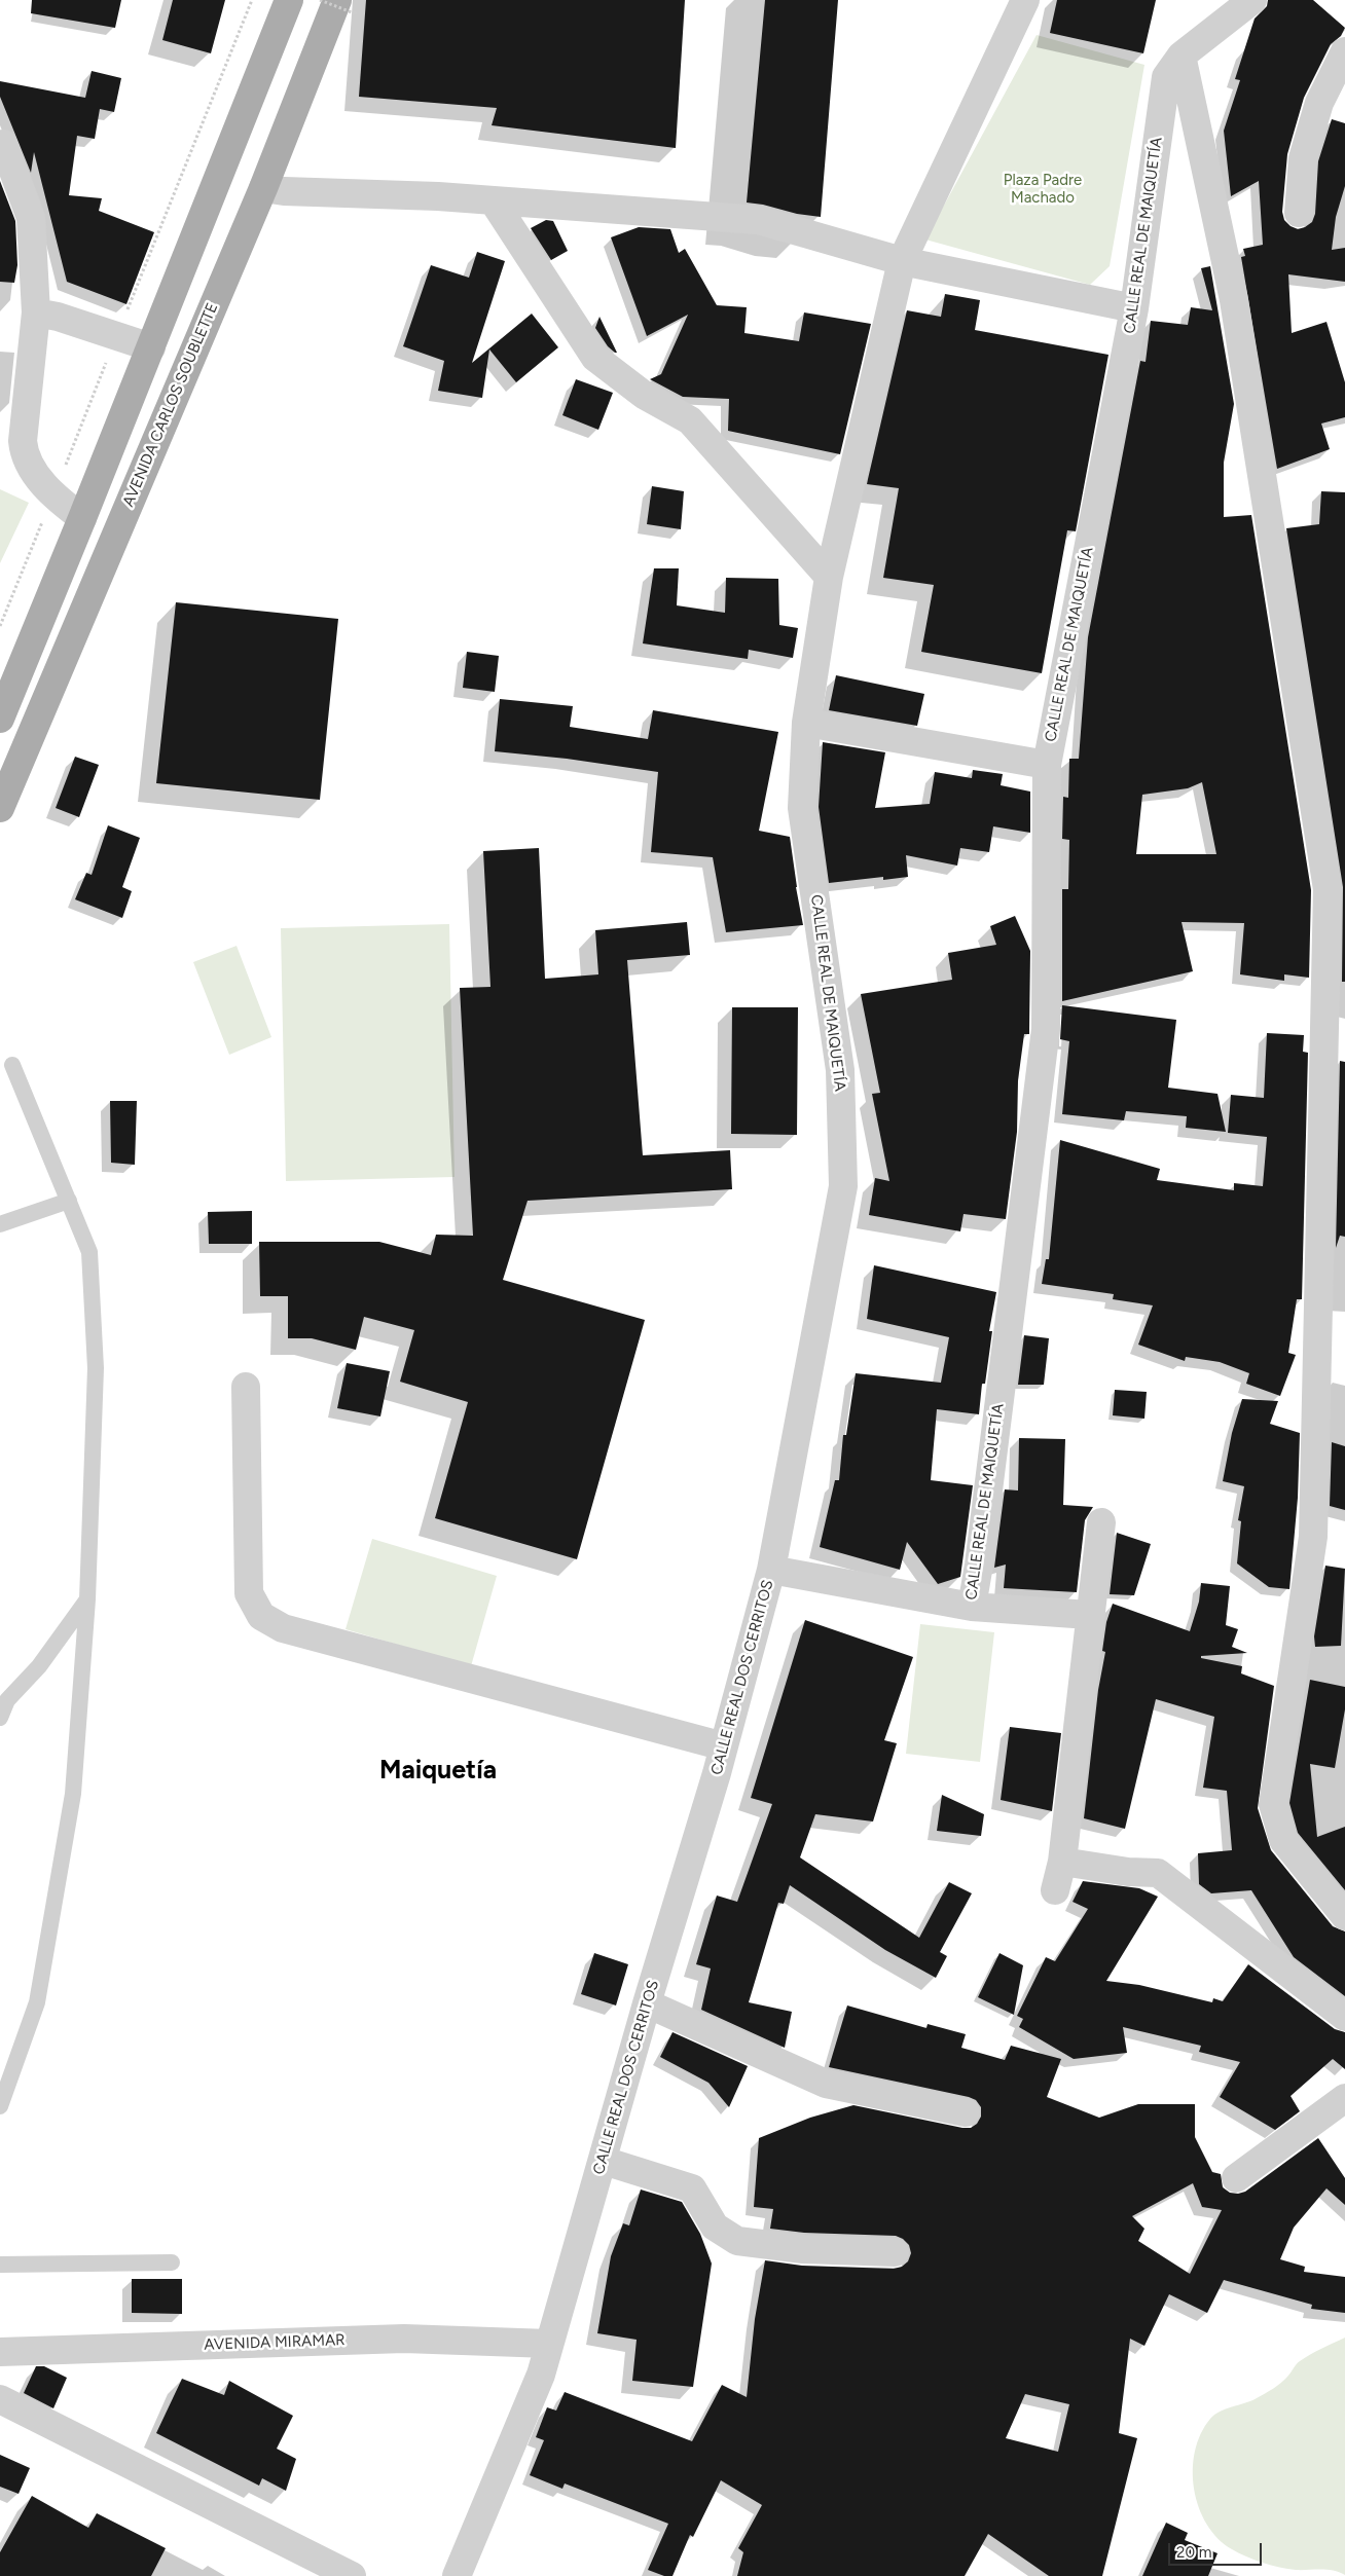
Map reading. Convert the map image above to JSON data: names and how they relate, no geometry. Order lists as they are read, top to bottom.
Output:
{
  "streets": {
    "main road": ["AVENIDA CARLOS SOUBLETTE"],
    "street": ["CALLE REAL DE MAIQUETÍA", "CALLE REAL DOS CERRITOS", "AVENIDA MIRAMAR"]
  },
  "crossings": [
    ["CALLE REAL DE MAIQUETÍA", "CALLE REAL DOS CERRITOS"],
    ["CALLE REAL DOS CERRITOS", "AVENIDA MIRAMAR"]
  ],
  "districts": ["Maiquetía"],
  "parks": ["Plaza Padre Machado"],
  "scale_bar": "20 m"
}
